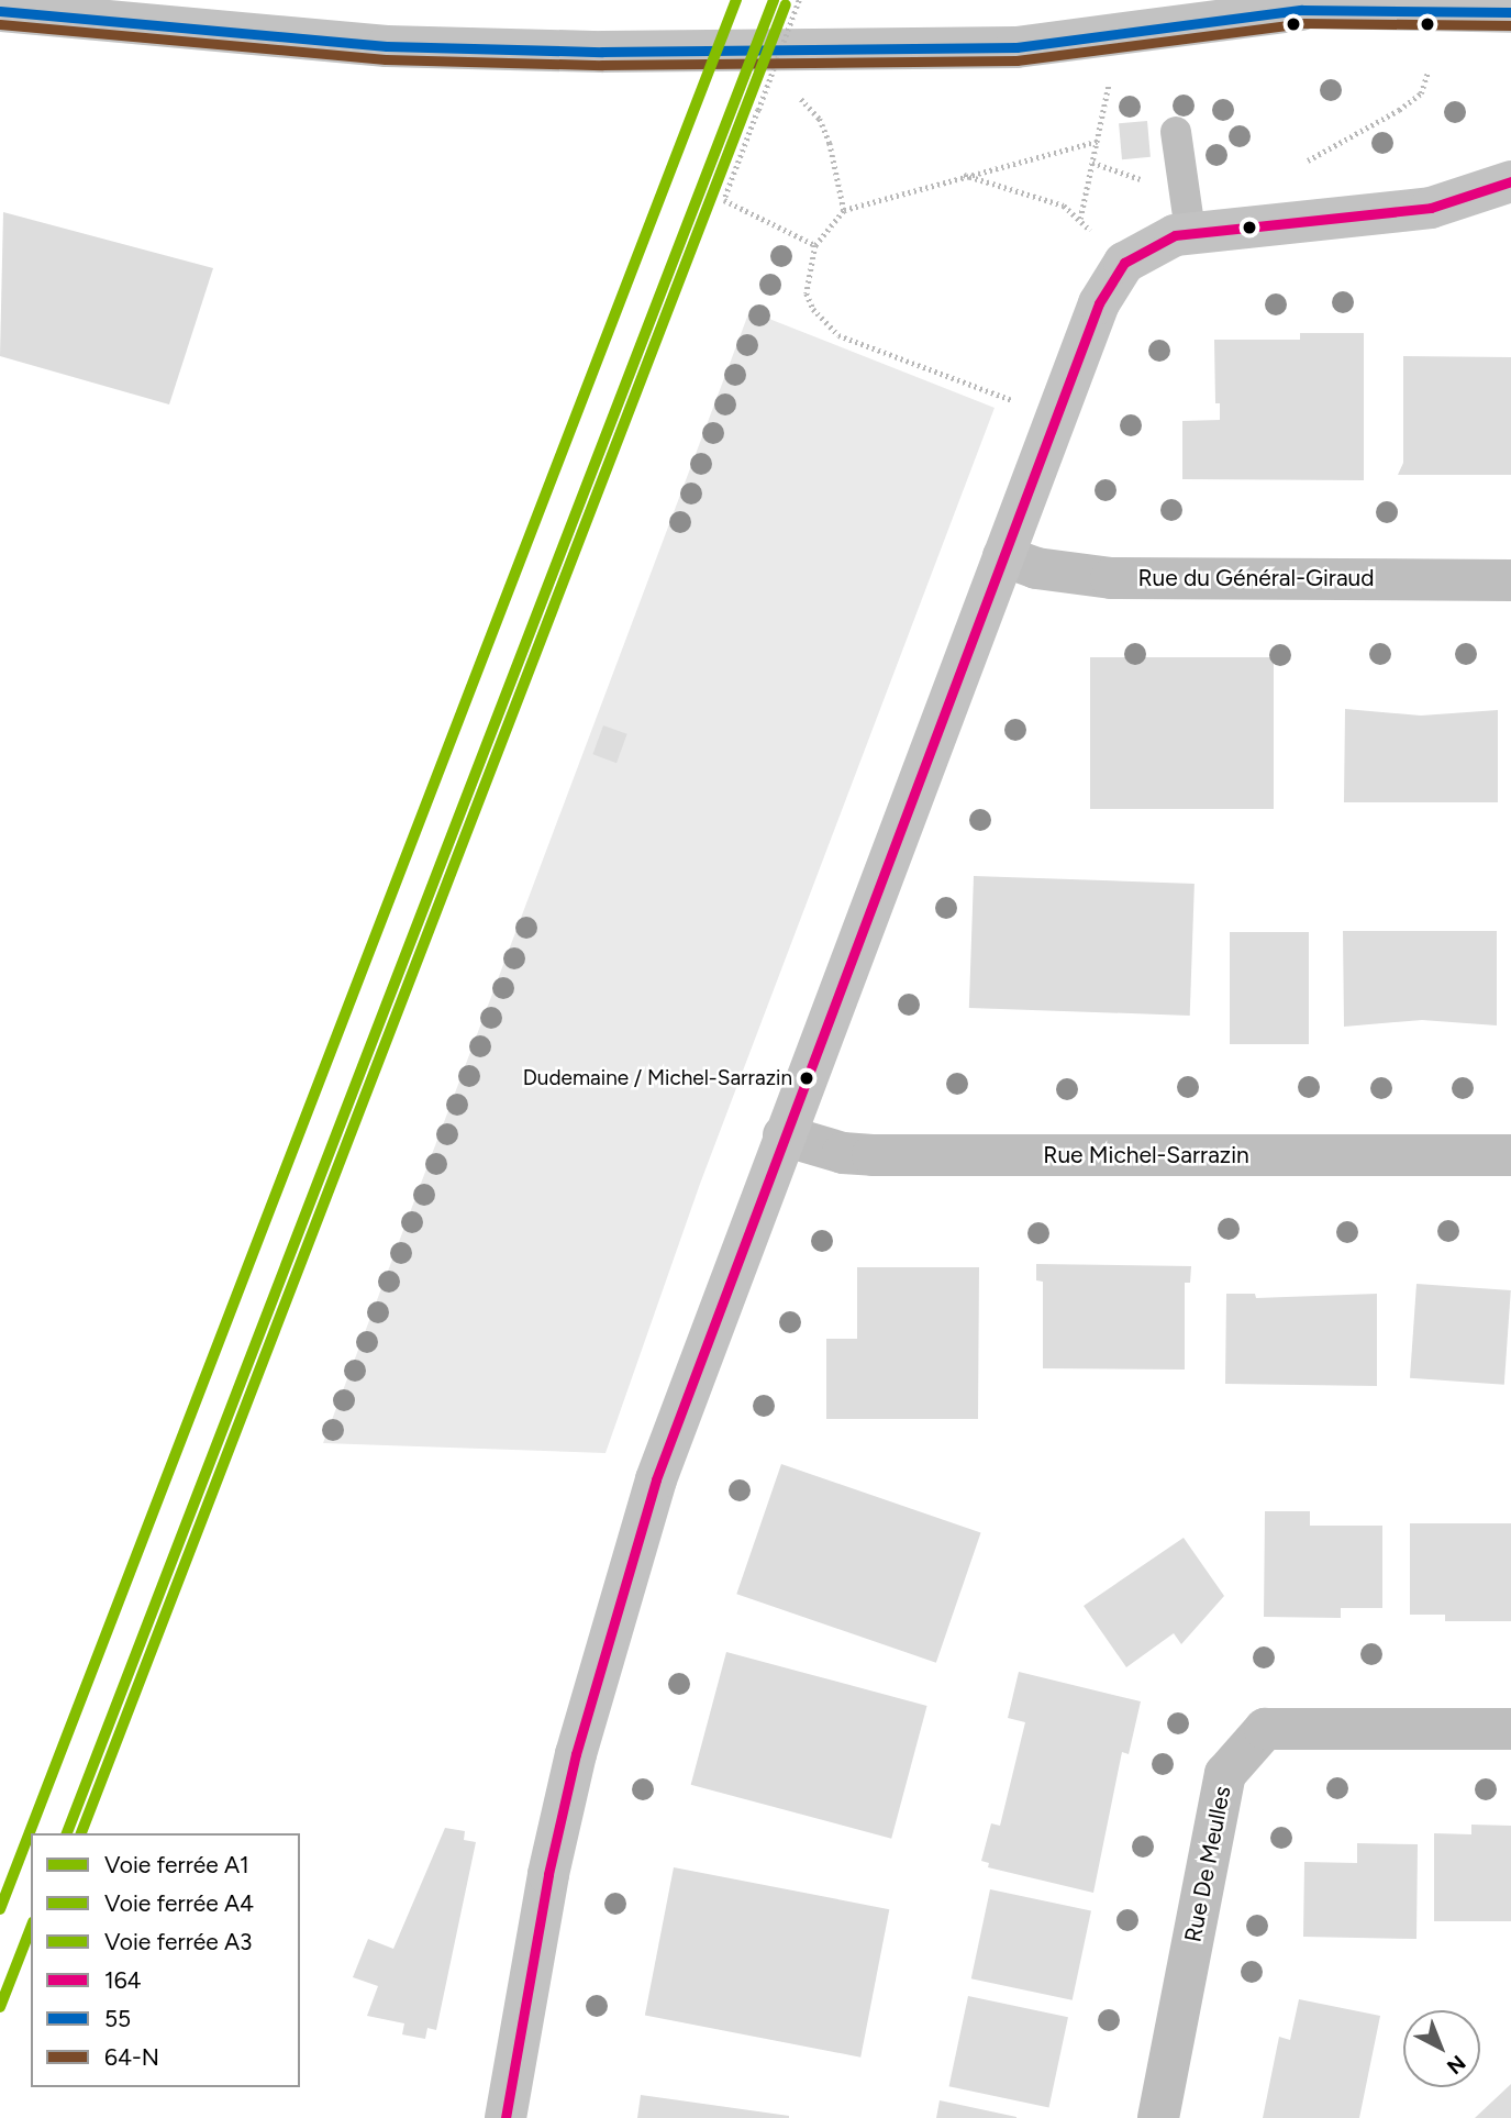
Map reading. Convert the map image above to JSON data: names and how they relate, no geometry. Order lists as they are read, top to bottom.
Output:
{
  "streets": {
    "street": ["Rue du Général-Giraud", "Rue Michel-Sarrazin", "Rue De Meulles"]
  },
  "places": ["Dudemaine / Michel-Sarrazin"],
  "lines": [
    "rail line A1",
    "rail line A4",
    "rail line A3",
    "transit line 55",
    "transit line 64-N",
    "transit line 164"
  ],
  "legend": [
    "Voie ferrée A1",
    "Voie ferrée A4",
    "Voie ferrée A3",
    "164",
    "55",
    "64-N"
  ],
  "north": "bottom right"
}
